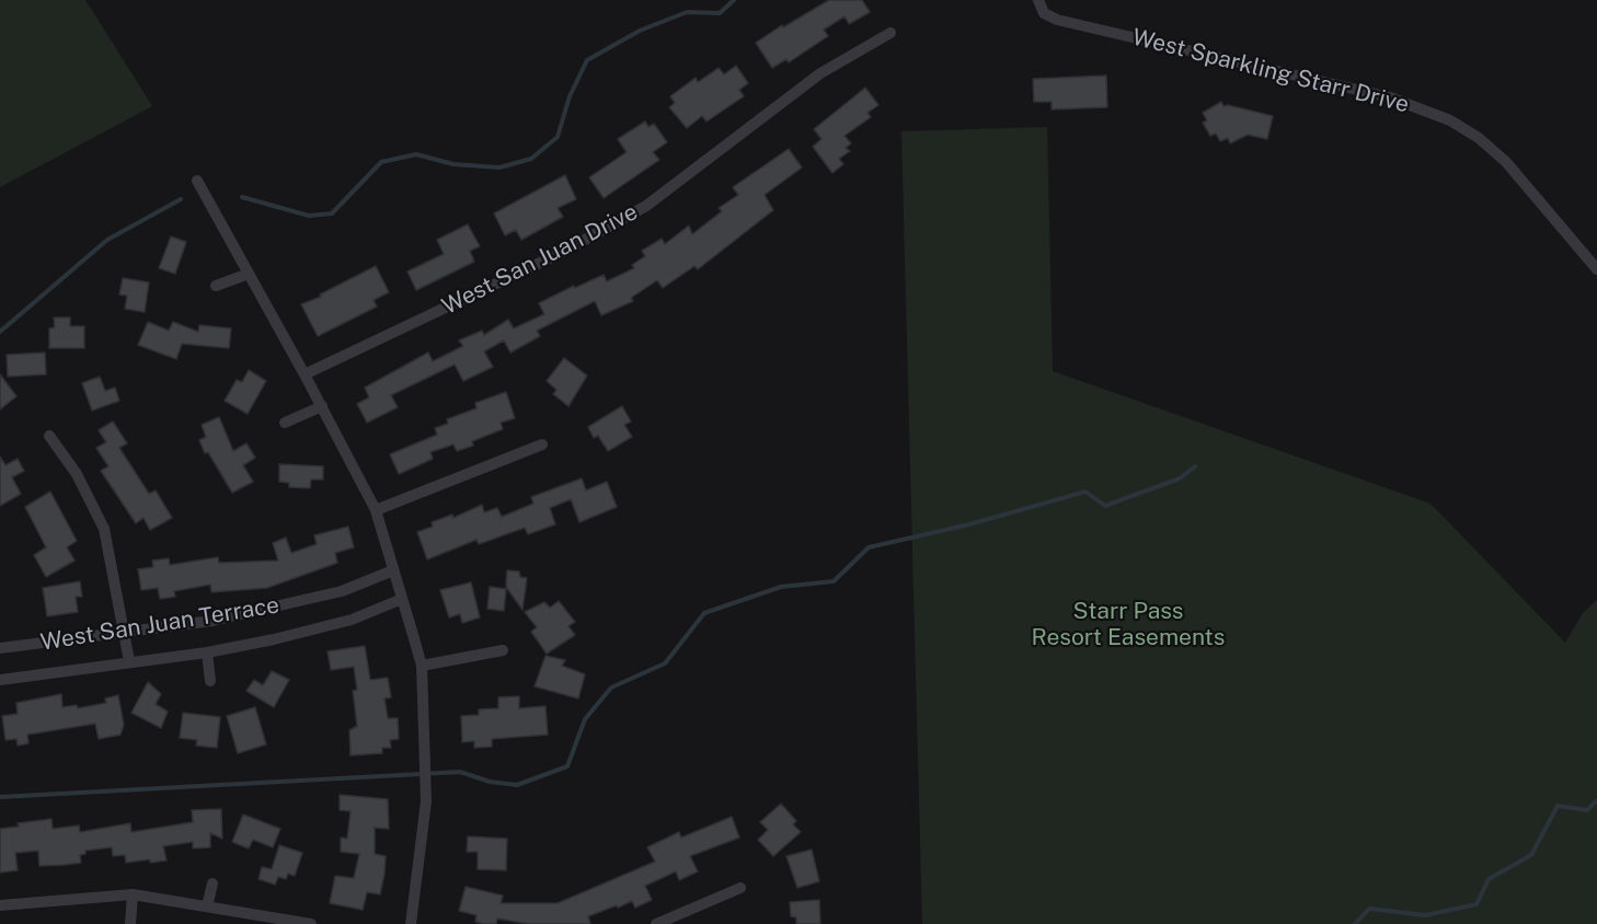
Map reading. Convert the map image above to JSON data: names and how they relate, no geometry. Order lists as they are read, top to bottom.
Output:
{
  "streets": {
    "street": ["West Sparkling Starr Drive", "West San Juan Drive", "West San Juan Terrace"]
  },
  "parks": ["Starr Pass Resort Easements"]
}
